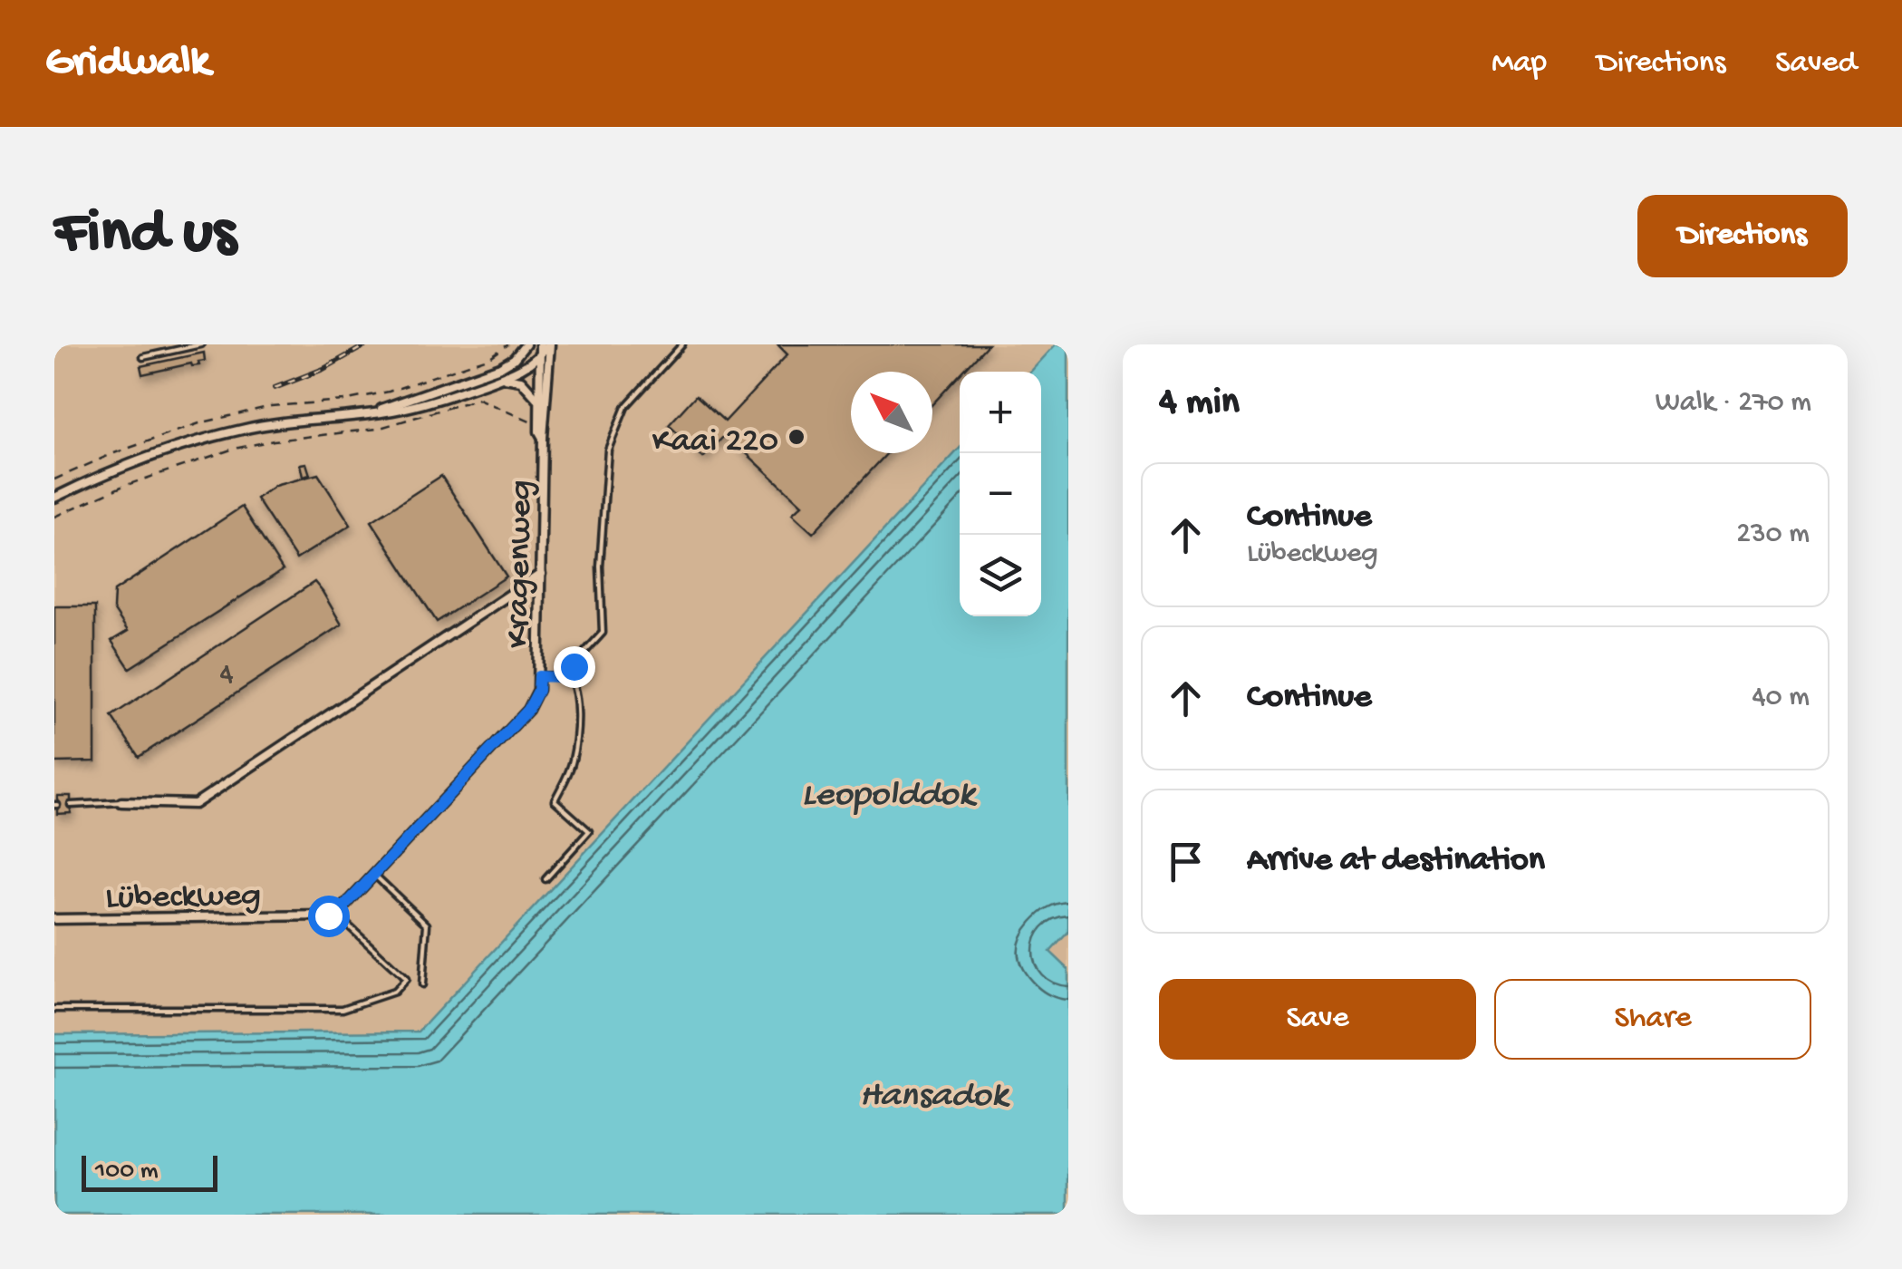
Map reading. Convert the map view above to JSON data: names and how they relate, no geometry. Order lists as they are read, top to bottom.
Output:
{
  "streets": {
    "street": ["Kragenweg", "Lübeckweg"]
  },
  "water": ["Leopolddok", "Hansadok"],
  "places": ["Kaai 220"],
  "house_numbers": ["4"],
  "scale_bar": "100 m",
  "north": "top left",
  "page": {
    "header": "Gridwalk",
    "nav": ["Map", "Directions", "Saved"],
    "buttons": [
      "Directions",
      ["Save", "Share"]
    ],
    "title": "Find us",
    "heading": ["4 min", "Walk · 270 m"],
    "map_buttons": ["+", "−"],
    "list": [
      ["Continue", "Lübeckweg", "230 m"],
      ["Continue", "40 m"],
      "Arrive at destination"
    ],
    "scale": "100 m"
  }
}
